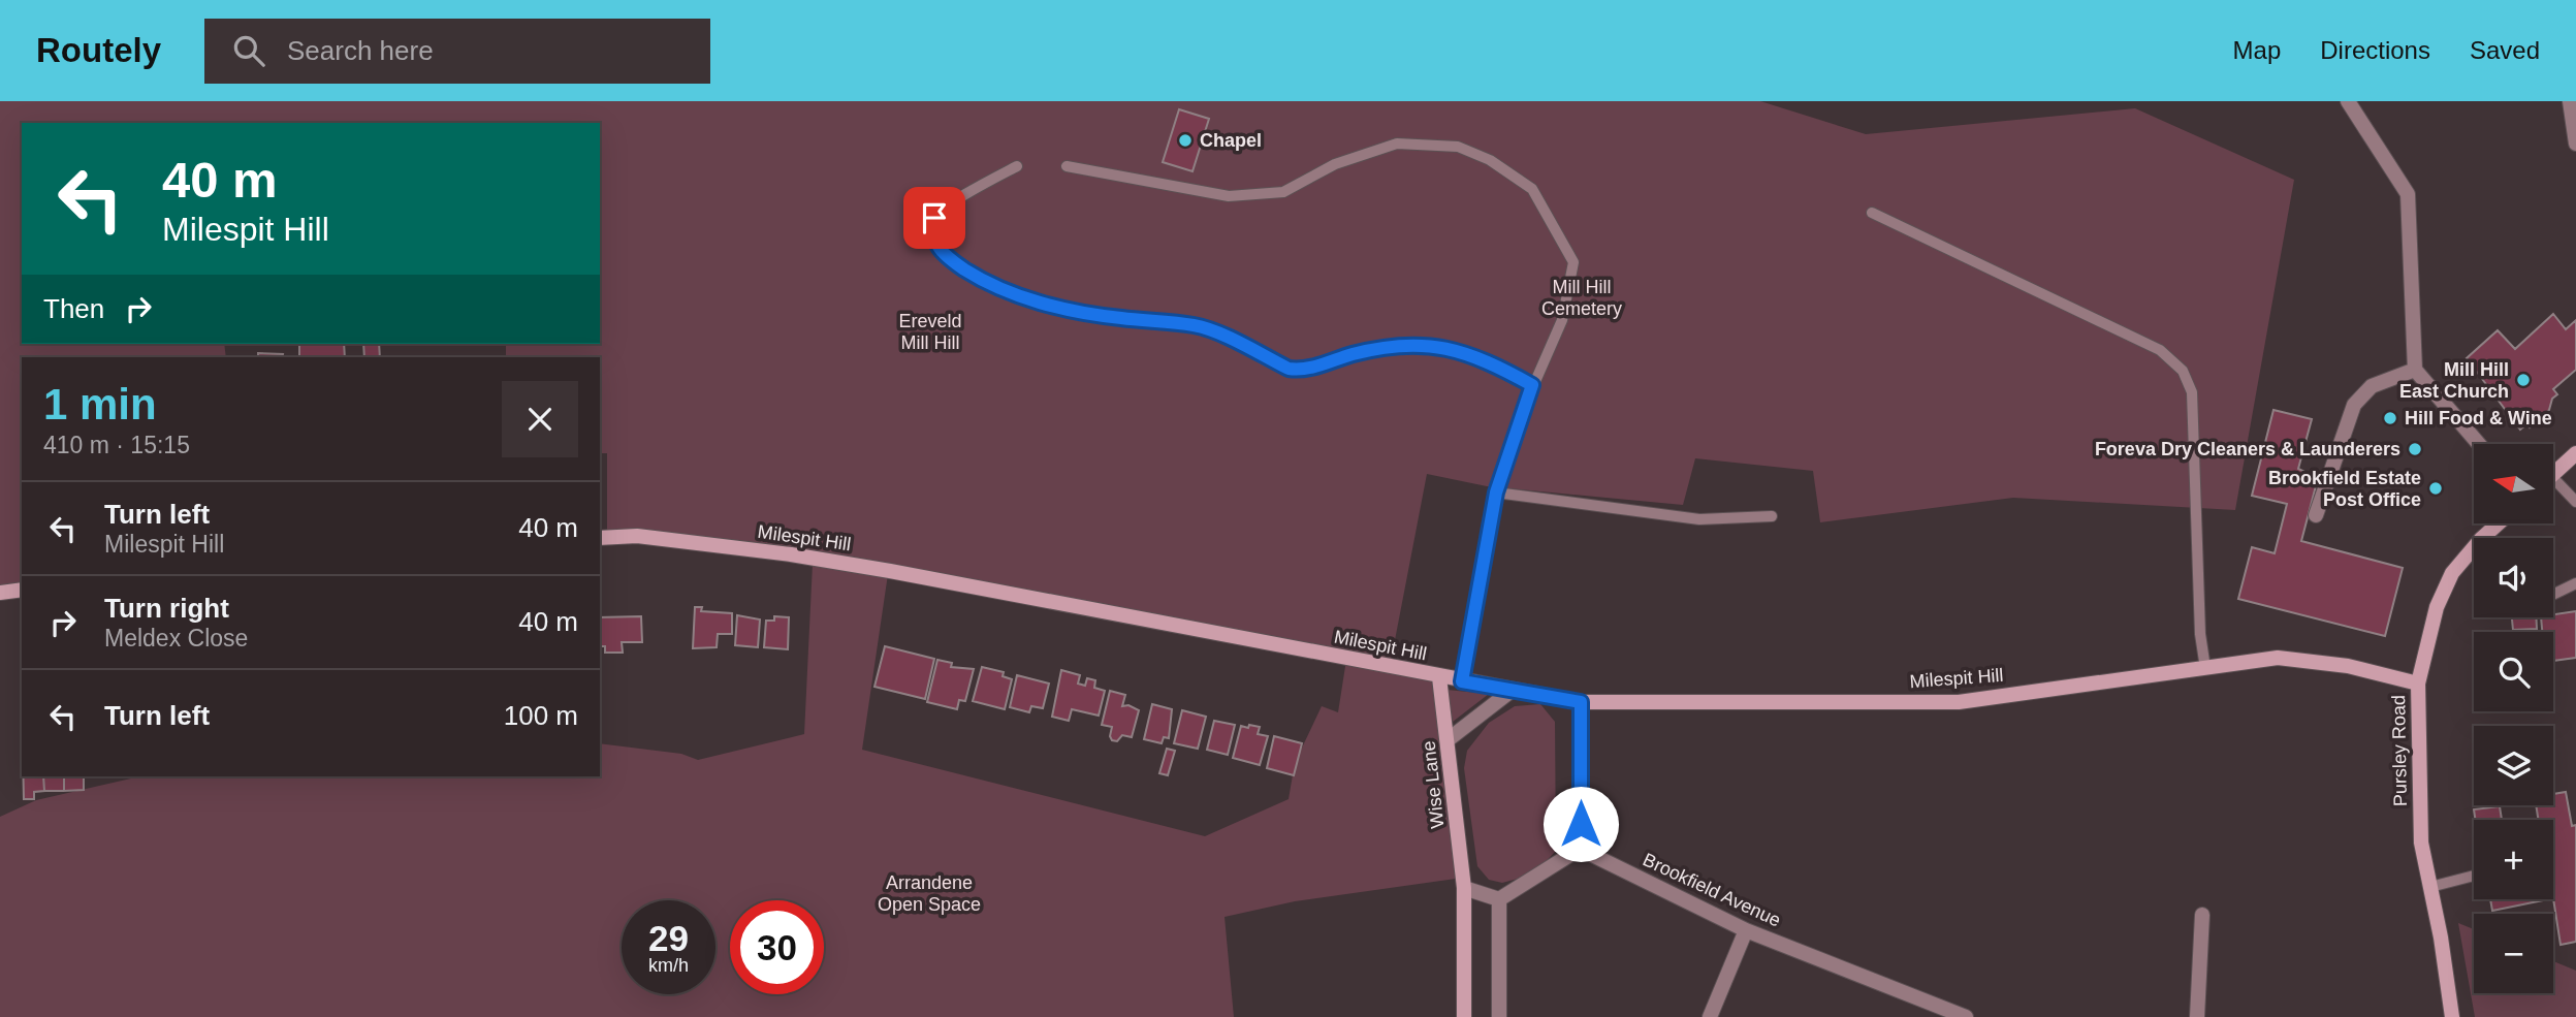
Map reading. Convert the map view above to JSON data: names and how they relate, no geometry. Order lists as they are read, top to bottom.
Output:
{
  "streets": {
    "street": [
      "Milespit Hill",
      "Pursley Road",
      "Wise Lane",
      "Brookfield Avenue"
    ]
  },
  "crossings": [
    ["Milespit Hill", "Pursley Road"],
    ["Milespit Hill", "Wise Lane"]
  ],
  "parks": ["Mill Hill Cemetery", "Ereveld Mill Hill", "Arrandene Open Space"],
  "places": [
    "Chapel",
    "Mill Hill East Church",
    "Hill Food & Wine",
    "Foreva Dry Cleaners & Launderers",
    "Brookfield Estate Post Office"
  ],
  "north": "left",
  "page": {
    "header": "Routely",
    "search": "Search here",
    "nav": ["Map", "Directions", "Saved"],
    "turn": ["40 m", "Milespit Hill"],
    "then": "Then",
    "heading": ["1 min", "410 m · 15:15"],
    "map_buttons": ["+", "−"],
    "list": [
      {
        "name": "Turn left",
        "note": "Milespit Hill",
        "value": "40 m"
      },
      {
        "name": "Turn right",
        "note": "Meldex Close",
        "value": "40 m"
      },
      {
        "name": "Turn left",
        "value": "100 m"
      }
    ],
    "speed": "29 km/h",
    "limit": "30"
  }
}
